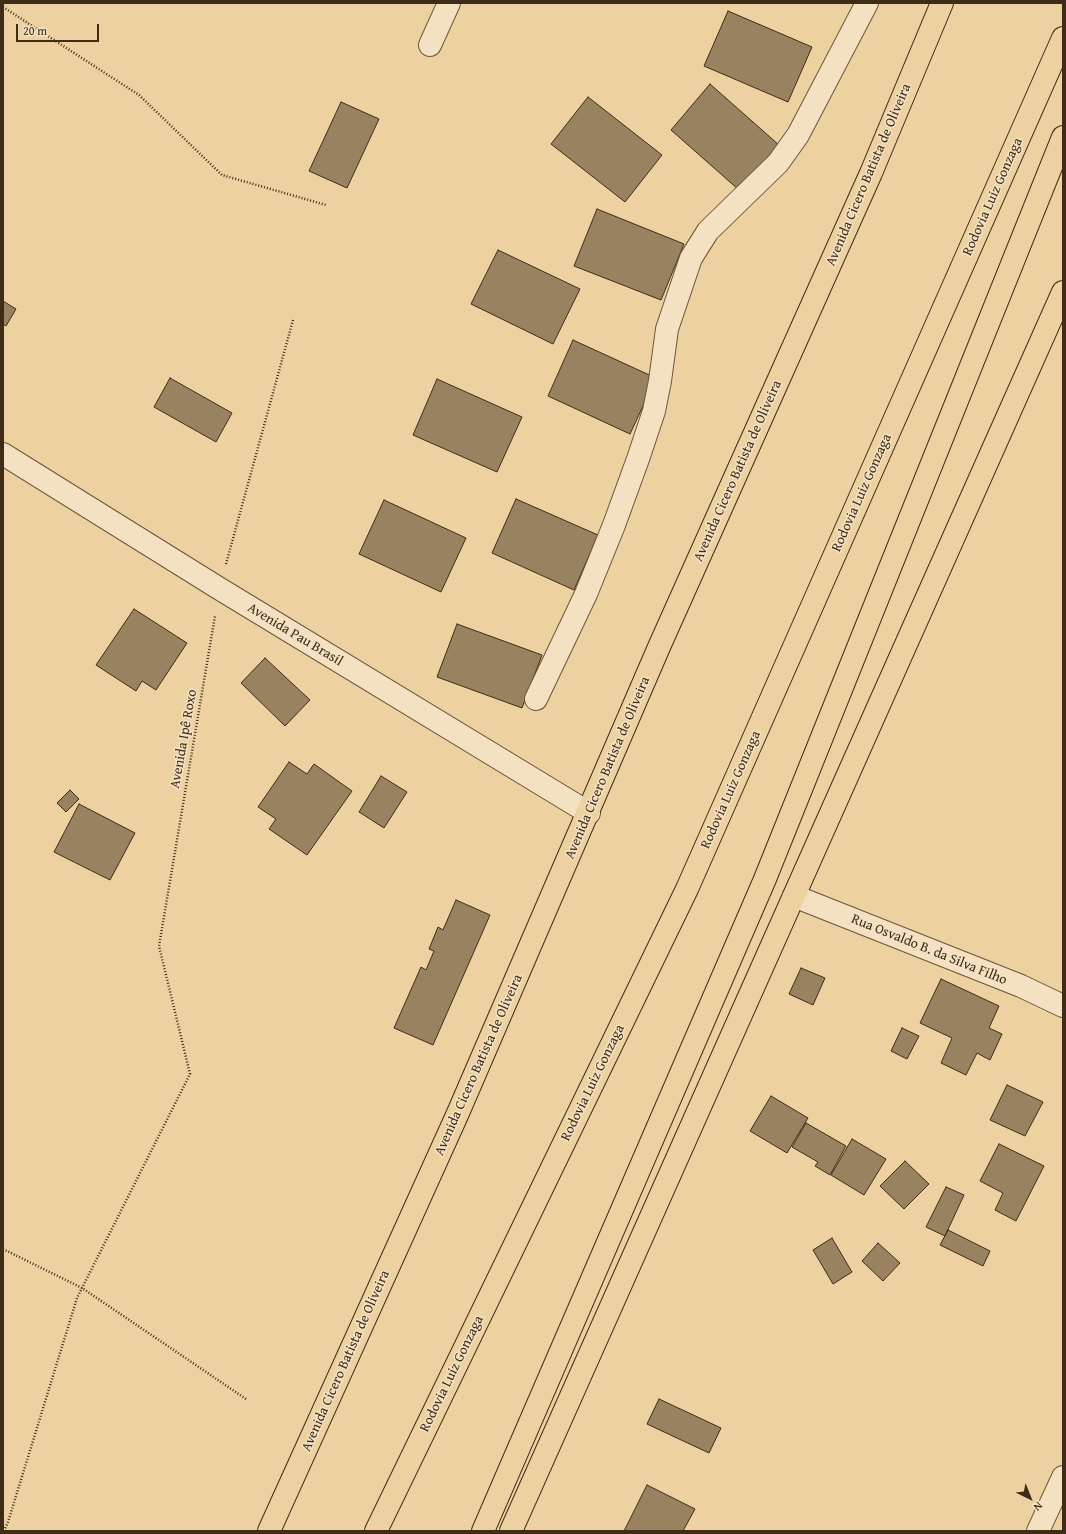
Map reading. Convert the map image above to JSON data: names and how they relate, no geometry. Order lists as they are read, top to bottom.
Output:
{
  "streets": {
    "main road": ["Avenida Cicero Batista de Oliveira", "Rodovia Luiz Gonzaga"],
    "street": ["Avenida Pau Brasil", "Rua Osvaldo B. da Silva Filho"],
    "path": ["Avenida Ipê Roxo"]
  },
  "crossings": [
    ["Avenida Cicero Batista de Oliveira", "Avenida Pau Brasil"],
    ["Avenida Pau Brasil", "Avenida Ipê Roxo"]
  ],
  "scale_bar": "20 m",
  "north": "bottom right"
}
